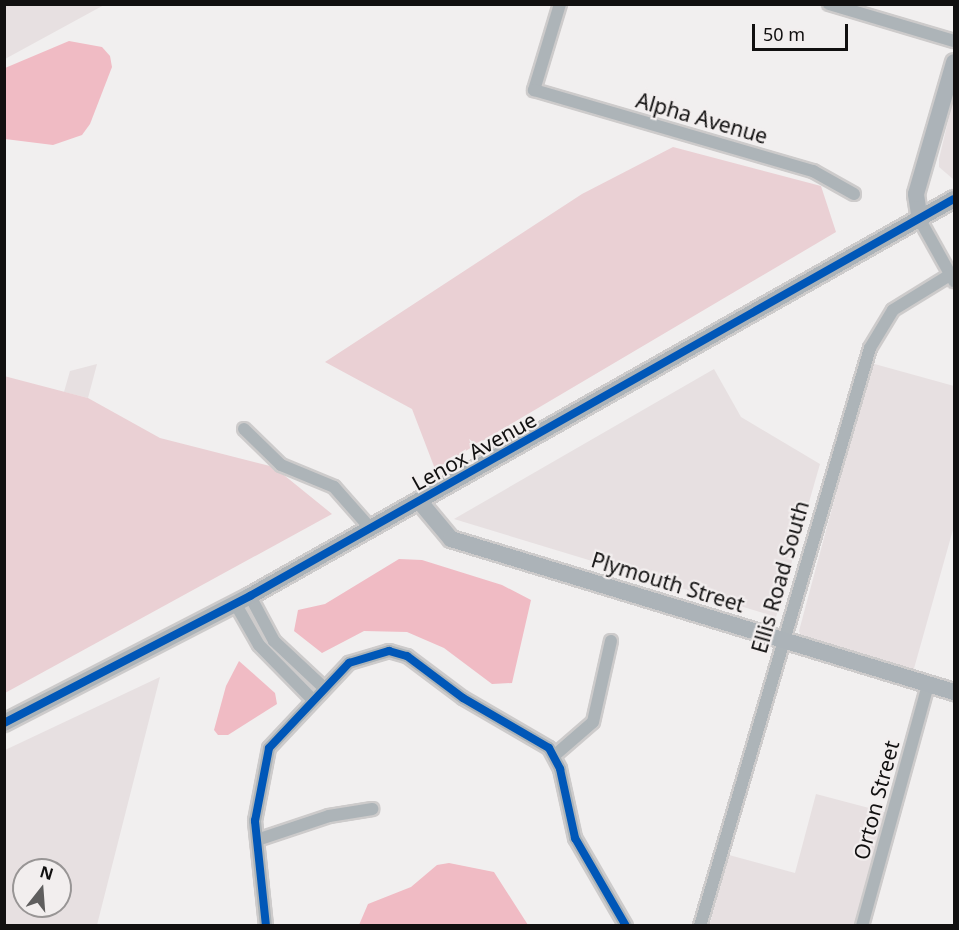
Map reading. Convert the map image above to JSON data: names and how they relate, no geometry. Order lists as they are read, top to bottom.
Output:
{
  "streets": {
    "main road": ["Lenox Avenue", "Plymouth Street"],
    "street": ["Alpha Avenue", "Ellis Road South", "Orton Street"]
  },
  "crossings": [
    ["Lenox Avenue", "Plymouth Street"],
    ["Ellis Road South", "Plymouth Street"],
    ["Plymouth Street", "Orton Street"]
  ],
  "scale_bar": "50 m",
  "north": "top"
}
